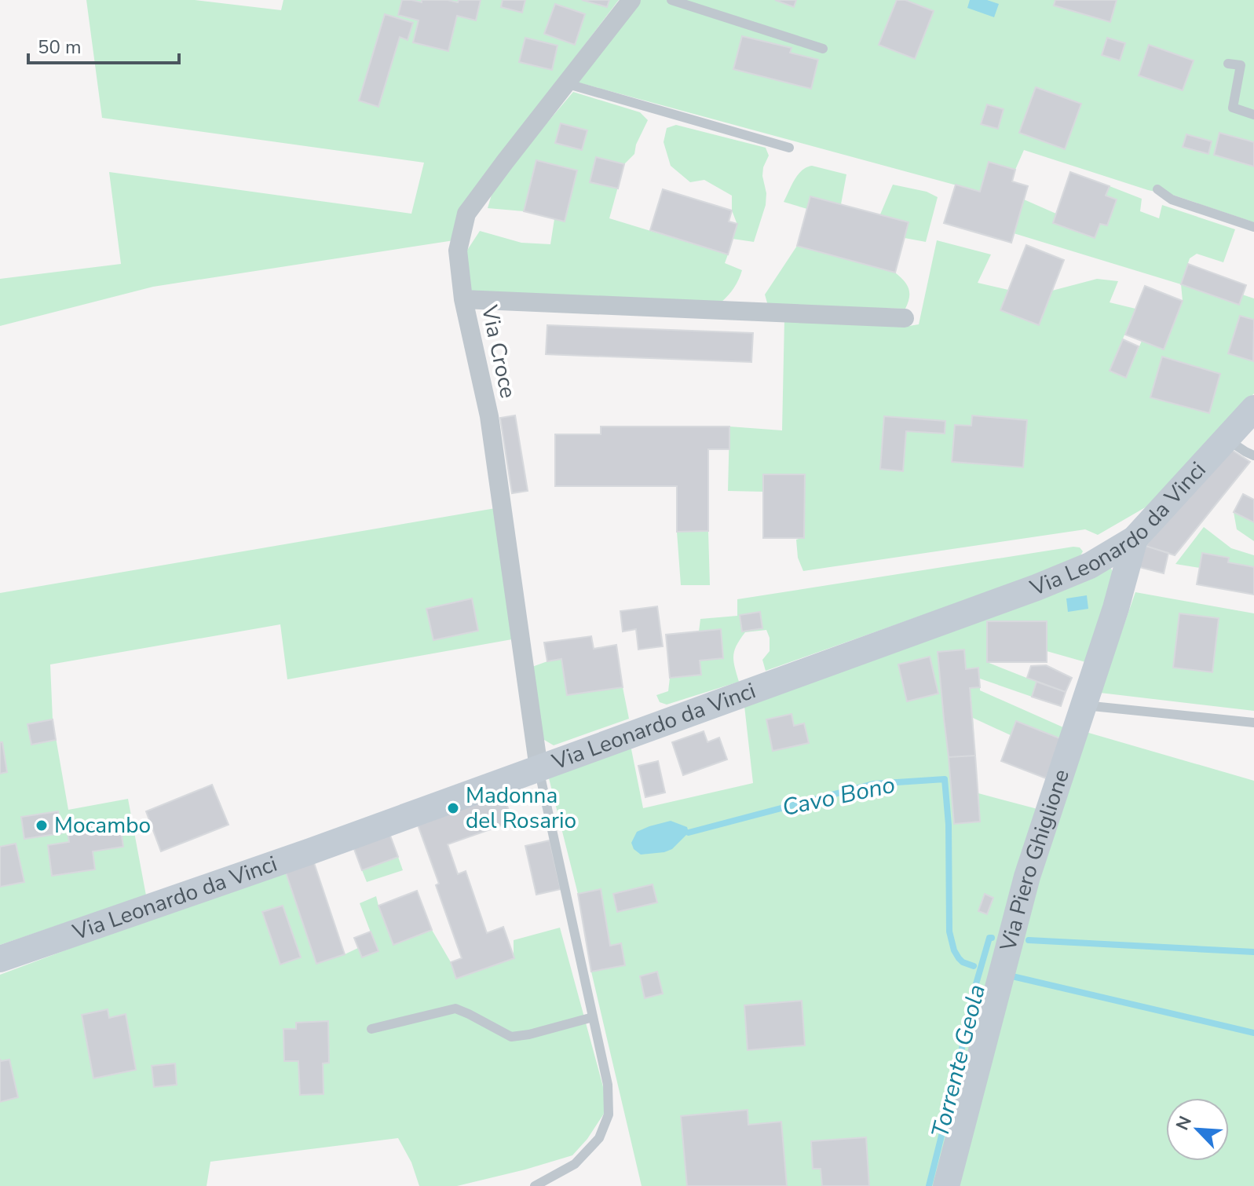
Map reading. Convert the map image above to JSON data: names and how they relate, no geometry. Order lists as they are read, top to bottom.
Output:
{
  "streets": {
    "street": ["Via Croce", "Via Leonardo da Vinci", "Via Piero Ghiglione"]
  },
  "crossings": [
    ["Via Croce", "Via Leonardo da Vinci"],
    ["Via Leonardo da Vinci", "Via Piero Ghiglione"]
  ],
  "water": ["Cavo Bono", "Torrente Geola"],
  "places": ["Madonna del Rosario", "Mocambo"],
  "scale_bar": "50 m",
  "north": "top left"
}
